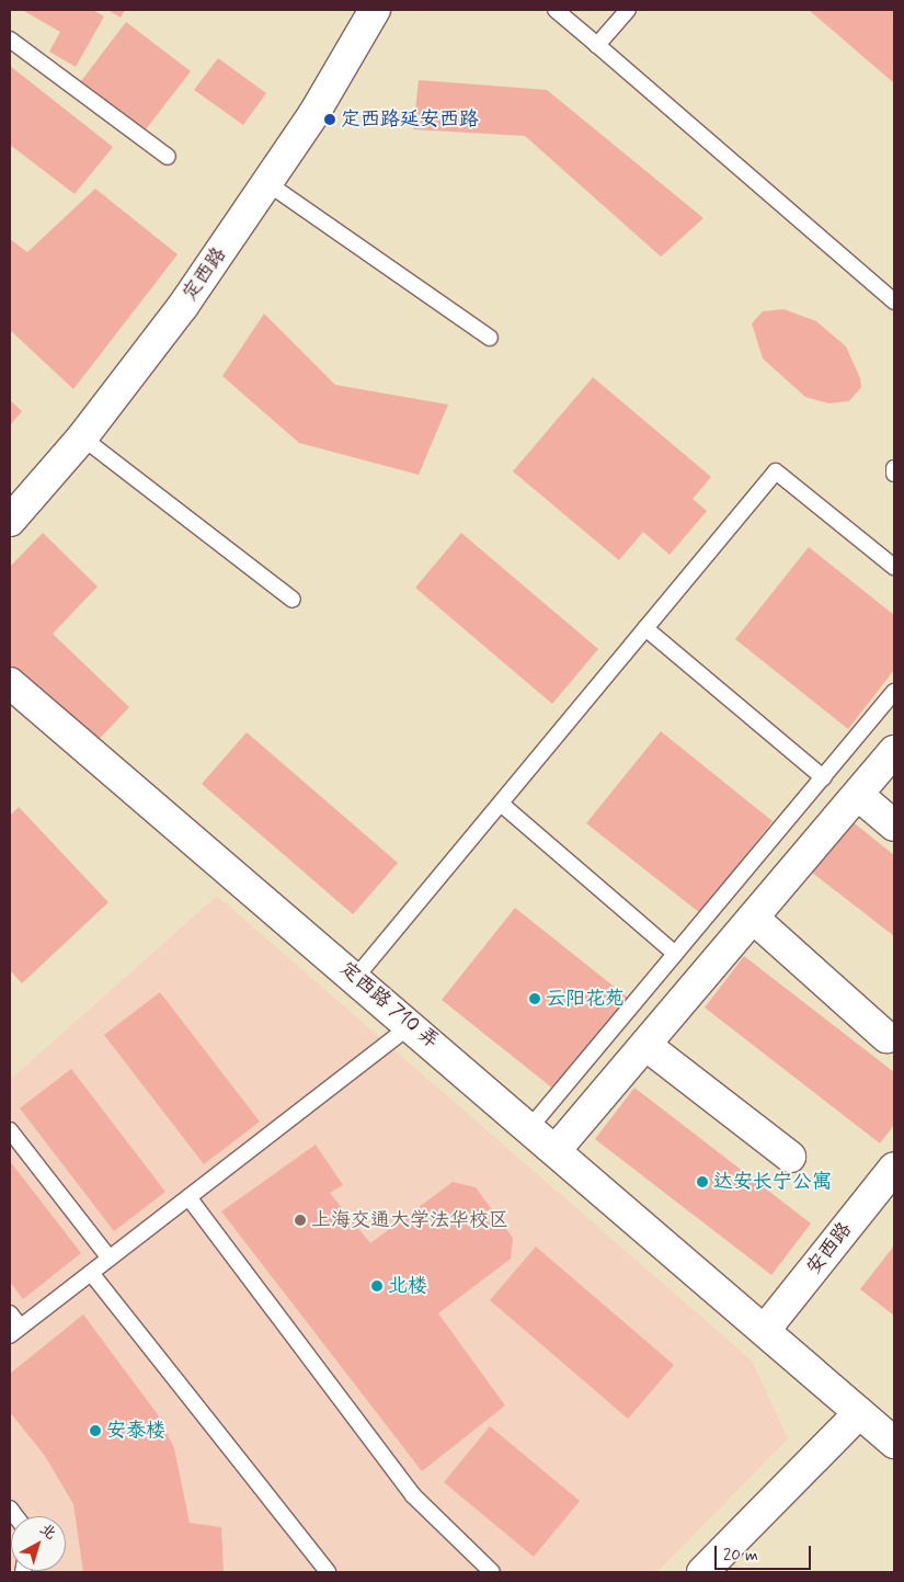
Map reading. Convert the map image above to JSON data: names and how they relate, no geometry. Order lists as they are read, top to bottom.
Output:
{
  "streets": {
    "street": ["定西路", "定西路 710 弄", "安西路"]
  },
  "crossings": [
    ["定西路 710 弄", "安西路"]
  ],
  "places": [
    "定西路延安西路",
    "云阳花苑",
    "达安长宁公寓",
    "上海交通大学法华校区",
    "北楼",
    "安泰楼"
  ],
  "scale_bar": "20 m",
  "north": "top right"
}
